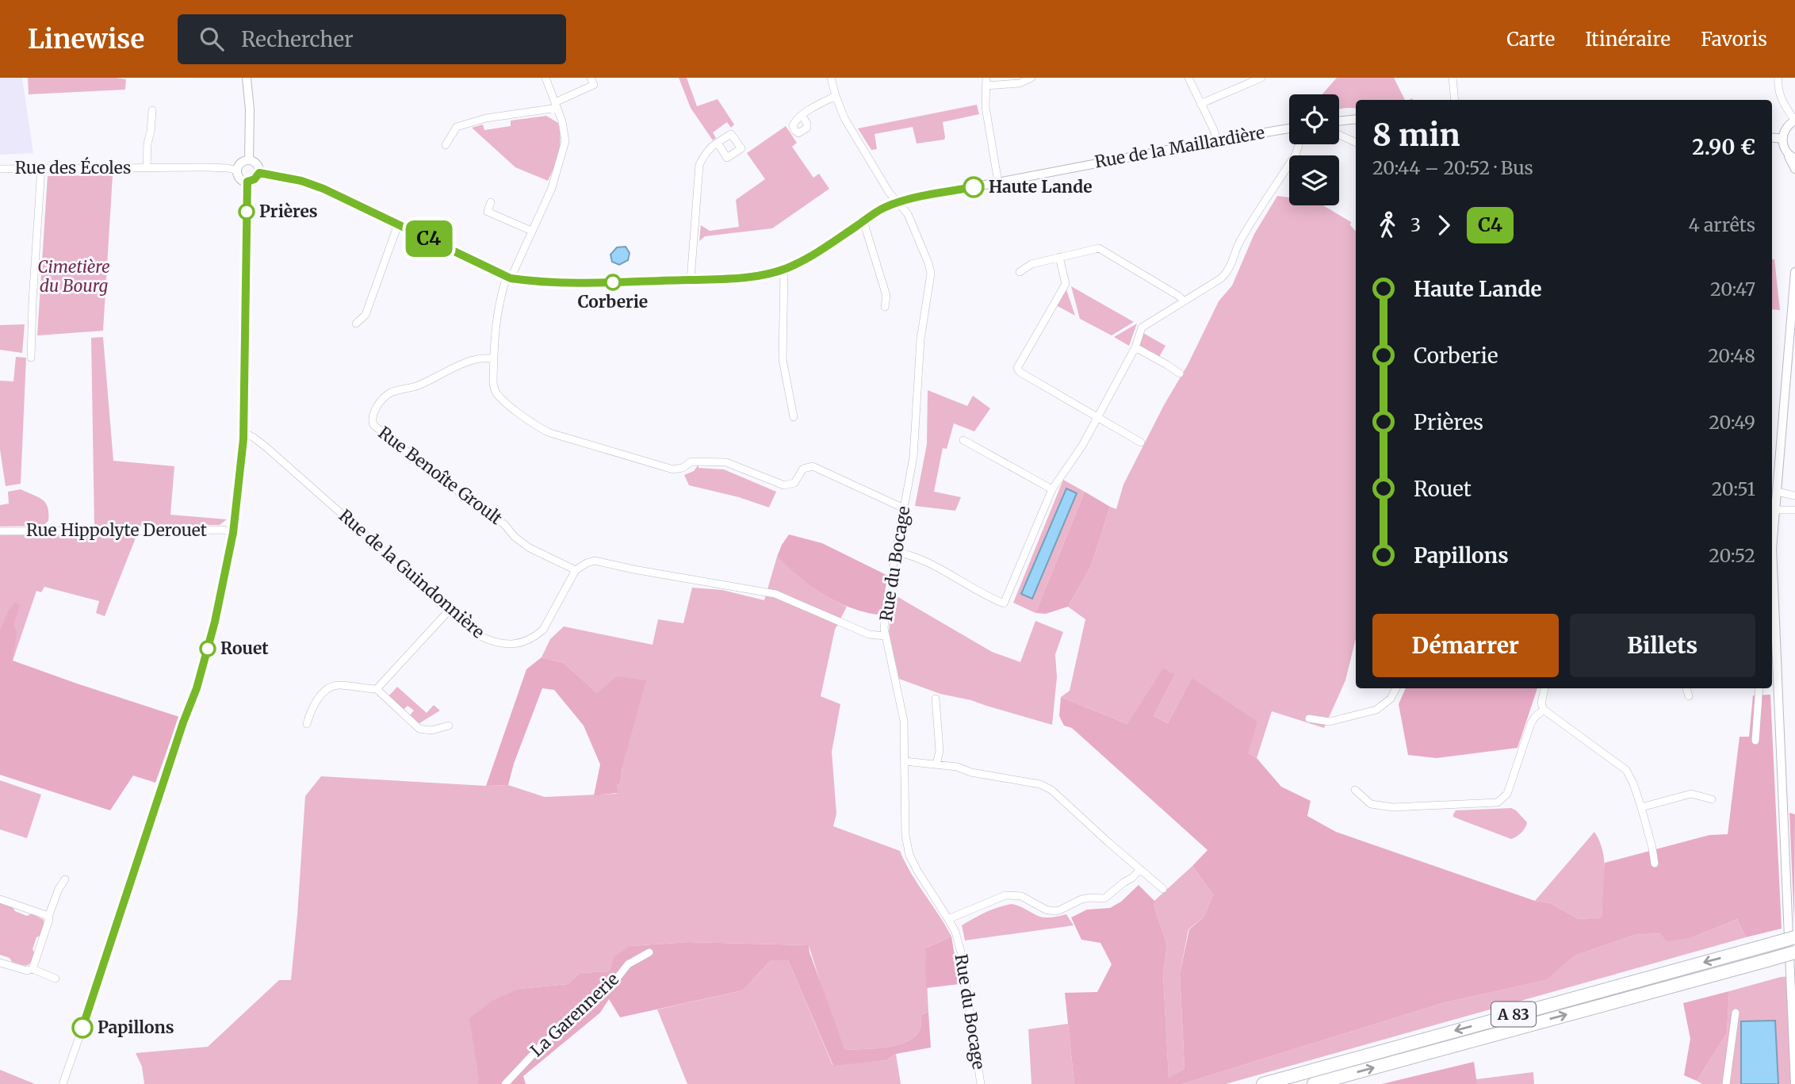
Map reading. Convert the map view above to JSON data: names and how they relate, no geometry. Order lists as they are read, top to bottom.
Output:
{
  "streets": {
    "highway": ["A 83"],
    "street": [
      "Rue de la Maillardière",
      "Rue des Écoles",
      "Rue Benoîte Groult",
      "Rue Hippolyte Derouet",
      "Rue du Bocage",
      "Rue de la Guindonnière",
      "La Garennerie"
    ]
  },
  "crossings": [
    ["Rue de la Maillardière", "Rue des Écoles"],
    ["Rue de la Maillardière", "Rue du Bocage"],
    ["Rue Benoîte Groult", "Rue de la Guindonnière"]
  ],
  "parks": ["Cimetière du Bourg"],
  "places": [
    "Haute Lande",
    "Prières",
    "Corberie",
    "Rouet",
    "Papillons"
  ],
  "lines": ["bus line C4"],
  "page": {
    "header": "Linewise",
    "search": "Rechercher",
    "nav": ["Carte", "Itinéraire", "Favoris"],
    "on_map": "C4",
    "heading": ["8 min", "20:44 – 20:52 · Bus", "2.90 €"],
    "legs": ["3", "C4", "4 arrêts"],
    "list": [
      {
        "name": "Haute Lande",
        "value": "20:47"
      },
      {
        "name": "Corberie",
        "value": "20:48"
      },
      {
        "name": "Prières",
        "value": "20:49"
      },
      {
        "name": "Rouet",
        "value": "20:51"
      },
      {
        "name": "Papillons",
        "value": "20:52"
      }
    ],
    "buttons": ["Démarrer", "Billets"]
  }
}
